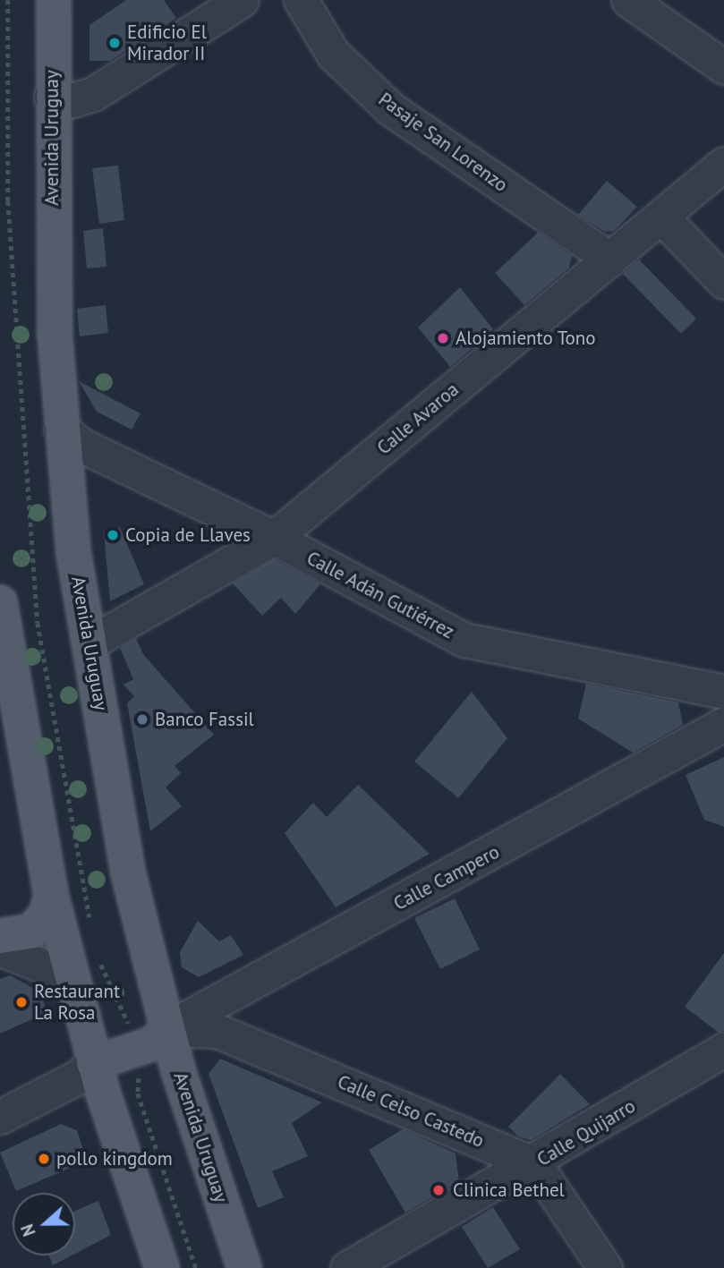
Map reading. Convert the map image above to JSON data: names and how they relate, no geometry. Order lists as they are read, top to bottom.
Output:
{
  "streets": {
    "main road": ["Avenida Uruguay"],
    "street": [
      "Pasaje San Lorenzo",
      "Calle Avaroa",
      "Calle Adán Gutiérrez",
      "Calle Campero",
      "Calle Celso Castedo",
      "Calle Quijarro"
    ]
  },
  "crossings": [
    ["Avenida Uruguay", "Calle Avaroa"],
    ["Avenida Uruguay", "Calle Adán Gutiérrez"],
    ["Avenida Uruguay", "Calle Campero"],
    ["Avenida Uruguay", "Calle Celso Castedo"],
    ["Pasaje San Lorenzo", "Calle Avaroa"],
    ["Calle Avaroa", "Calle Adán Gutiérrez"],
    ["Calle Campero", "Calle Celso Castedo"],
    ["Calle Celso Castedo", "Calle Quijarro"]
  ],
  "places": [
    "Edificio El Mirador II",
    "Alojamiento Tono",
    "Copia de Llaves",
    "Banco Fassil",
    "Restaurant La Rosa",
    "pollo kingdom",
    "Clinica Bethel"
  ],
  "north": "left"
}
